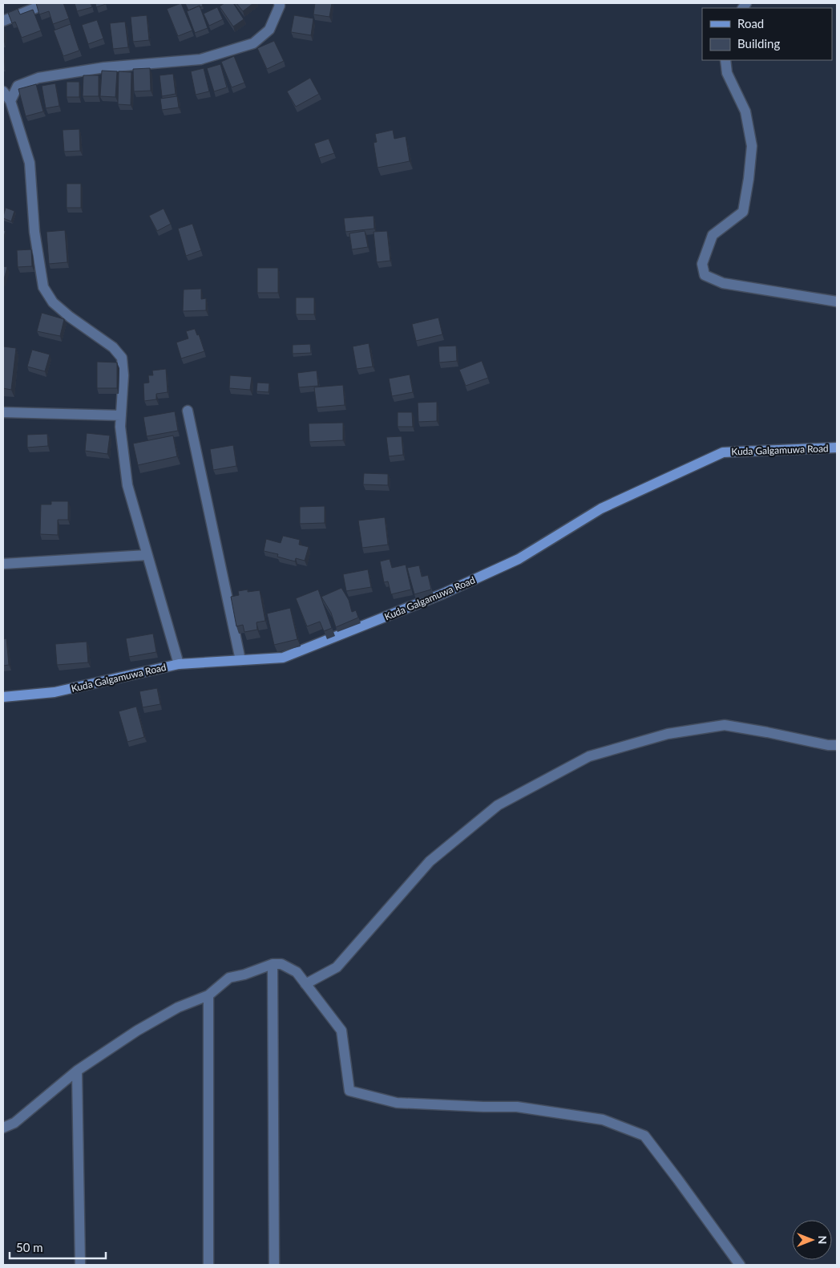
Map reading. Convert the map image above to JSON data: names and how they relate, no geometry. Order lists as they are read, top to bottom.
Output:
{
  "streets": {
    "street": ["Kuda Galgamuwa Road"]
  },
  "legend": ["Road", "Building"],
  "scale_bar": "50 m",
  "north": "right"
}
